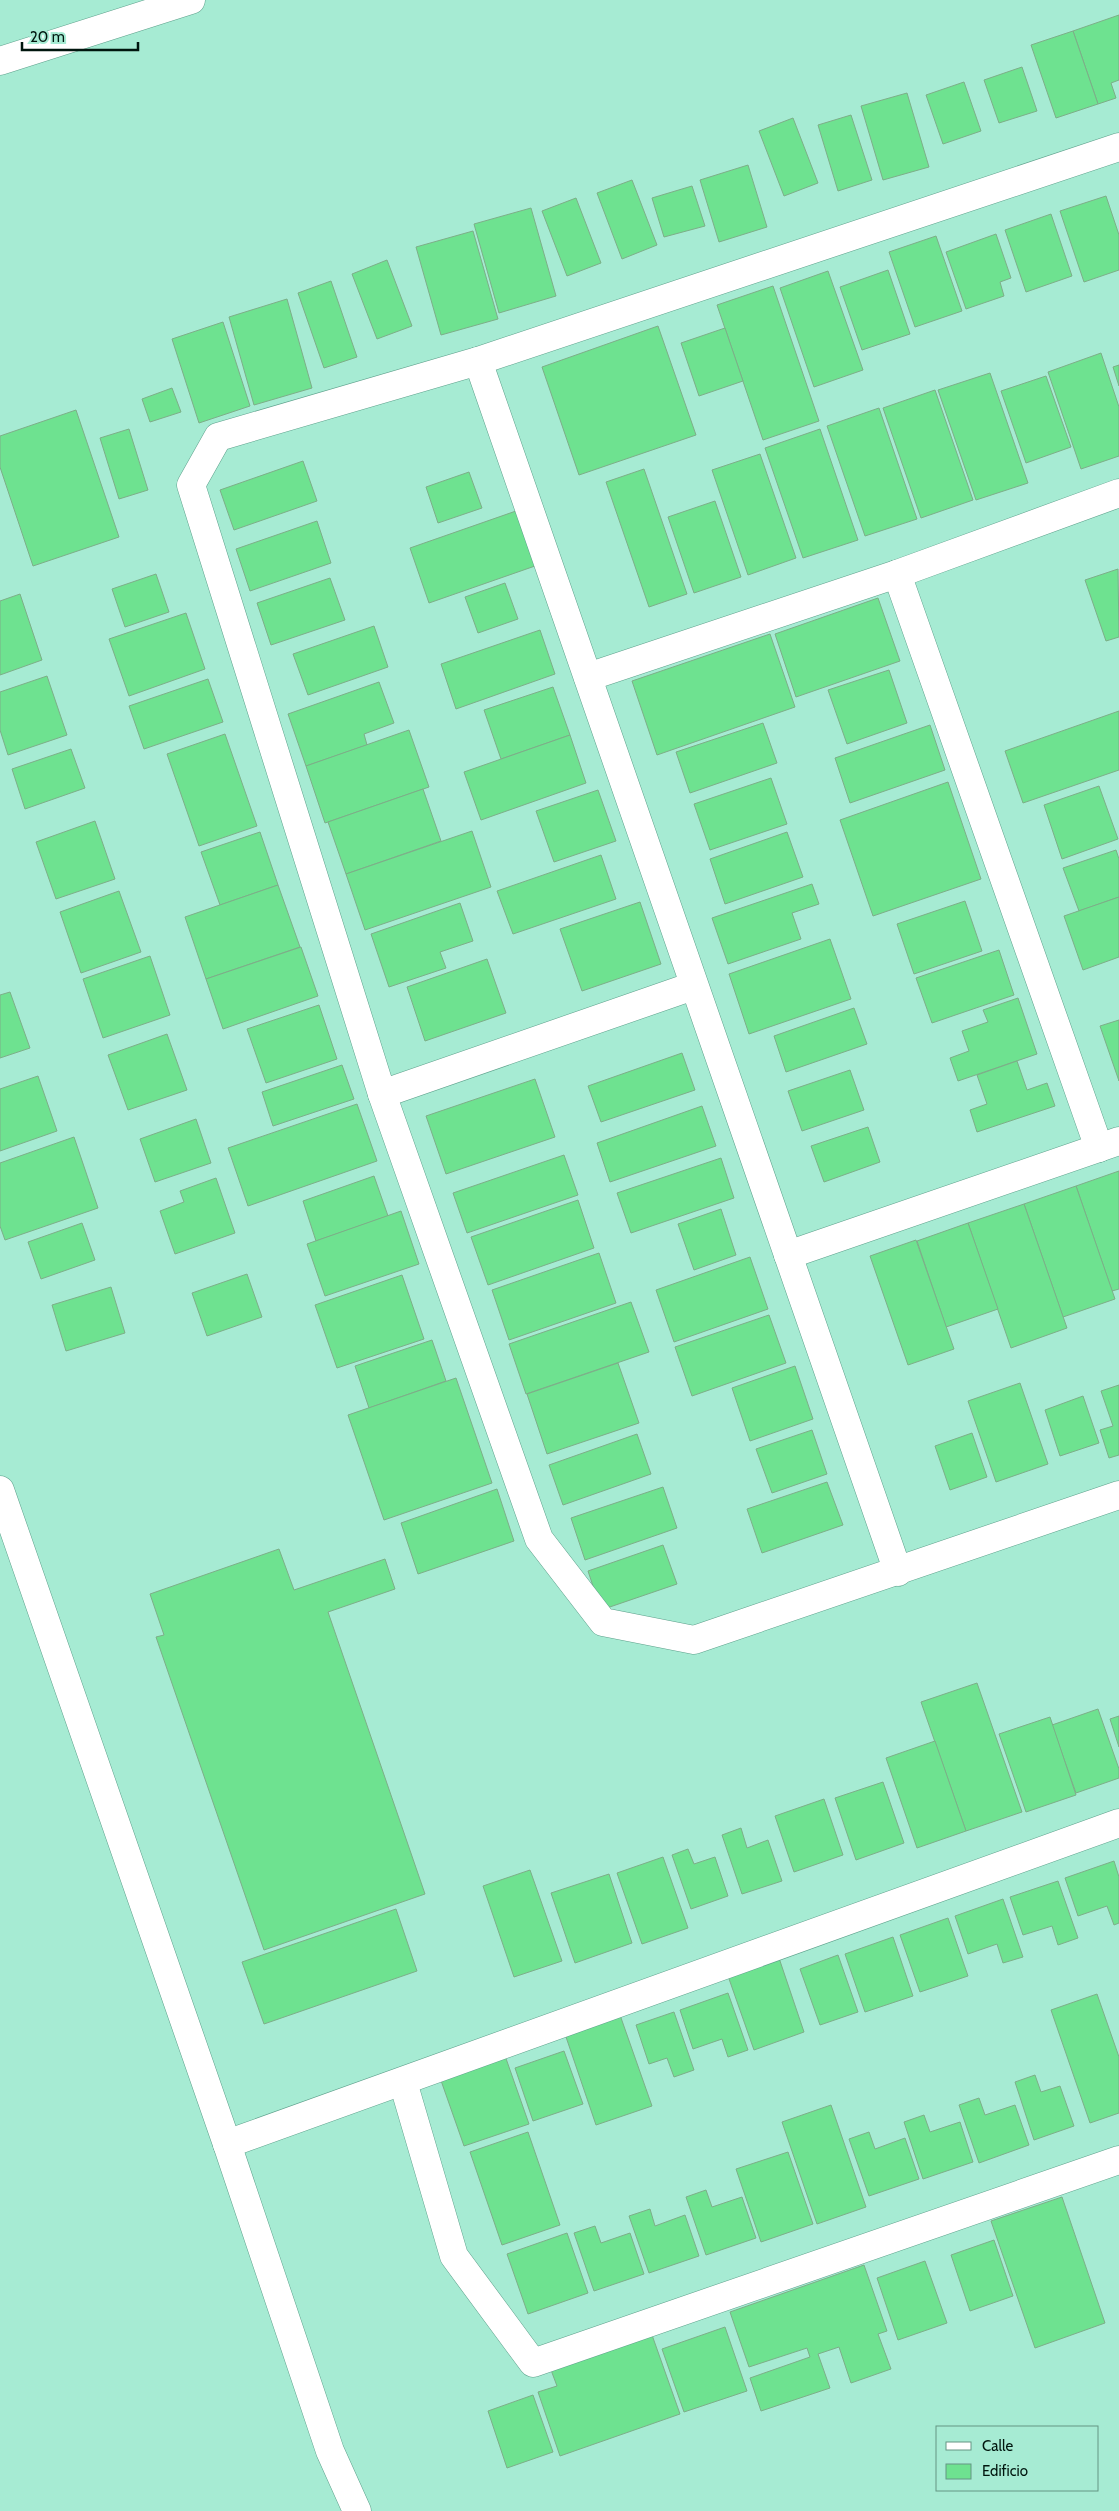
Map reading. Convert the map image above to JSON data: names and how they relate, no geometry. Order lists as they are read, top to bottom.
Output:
{
  "legend": ["Calle", "Edificio"],
  "scale_bar": "20 m"
}
